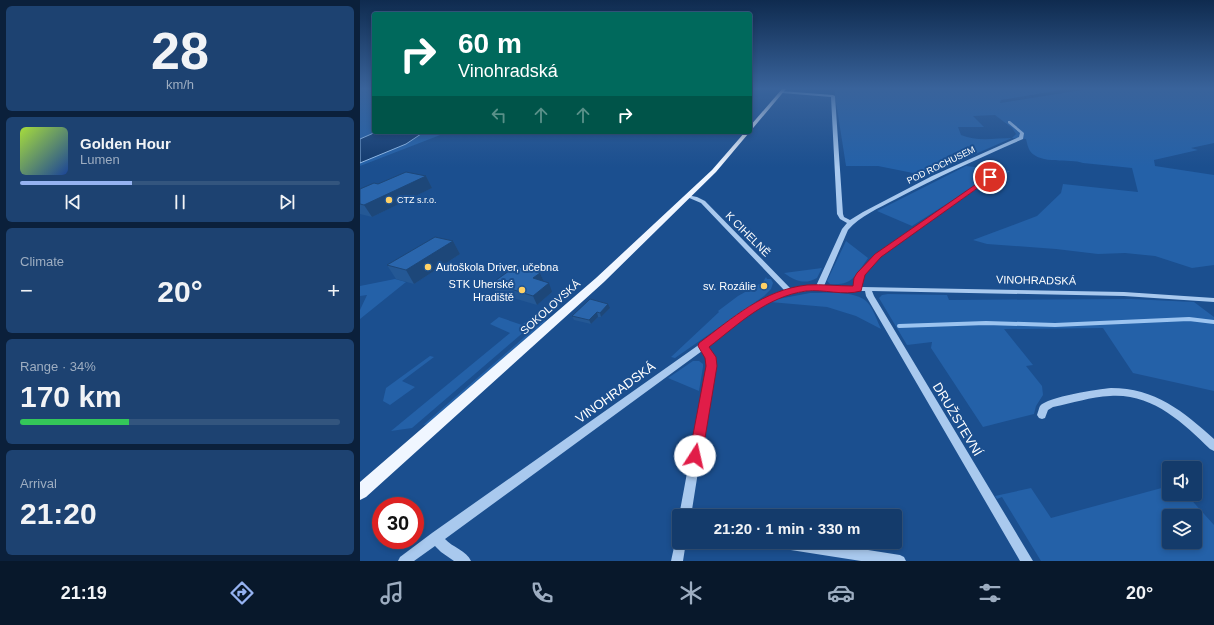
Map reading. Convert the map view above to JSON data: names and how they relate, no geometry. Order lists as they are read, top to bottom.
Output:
{
  "streets": {
    "main road": ["SOKOLOVSKÁ"],
    "street": [
      "POD ROCHUSEM",
      "K CIHELNĚ",
      "VINOHRADSKÁ",
      "DRUŽSTEVNÍ"
    ]
  },
  "crossings": [
    ["POD ROCHUSEM", "VINOHRADSKÁ"],
    ["K CIHELNĚ", "VINOHRADSKÁ"],
    ["K CIHELNĚ", "SOKOLOVSKÁ"],
    ["VINOHRADSKÁ", "DRUŽSTEVNÍ"]
  ],
  "places": [
    "CTZ s.r.o.",
    "Autoškola Driver, učebna",
    "sv. Rozálie",
    "STK Uherské Hradiště"
  ],
  "page": {
    "tile": [
      ["28", "km/h"],
      "Climate",
      ["Range · 34%", "170 km"],
      ["Arrival", "21:20"]
    ],
    "turn": ["60 m", "Vinohradská"],
    "song": ["Golden Hour", "Lumen"],
    "heat": ["−", "20°", "+"],
    "limit": "30",
    "trip": "21:20 · 1 min · 330 m",
    "tabs": ["21:19", "20°"]
  }
}
